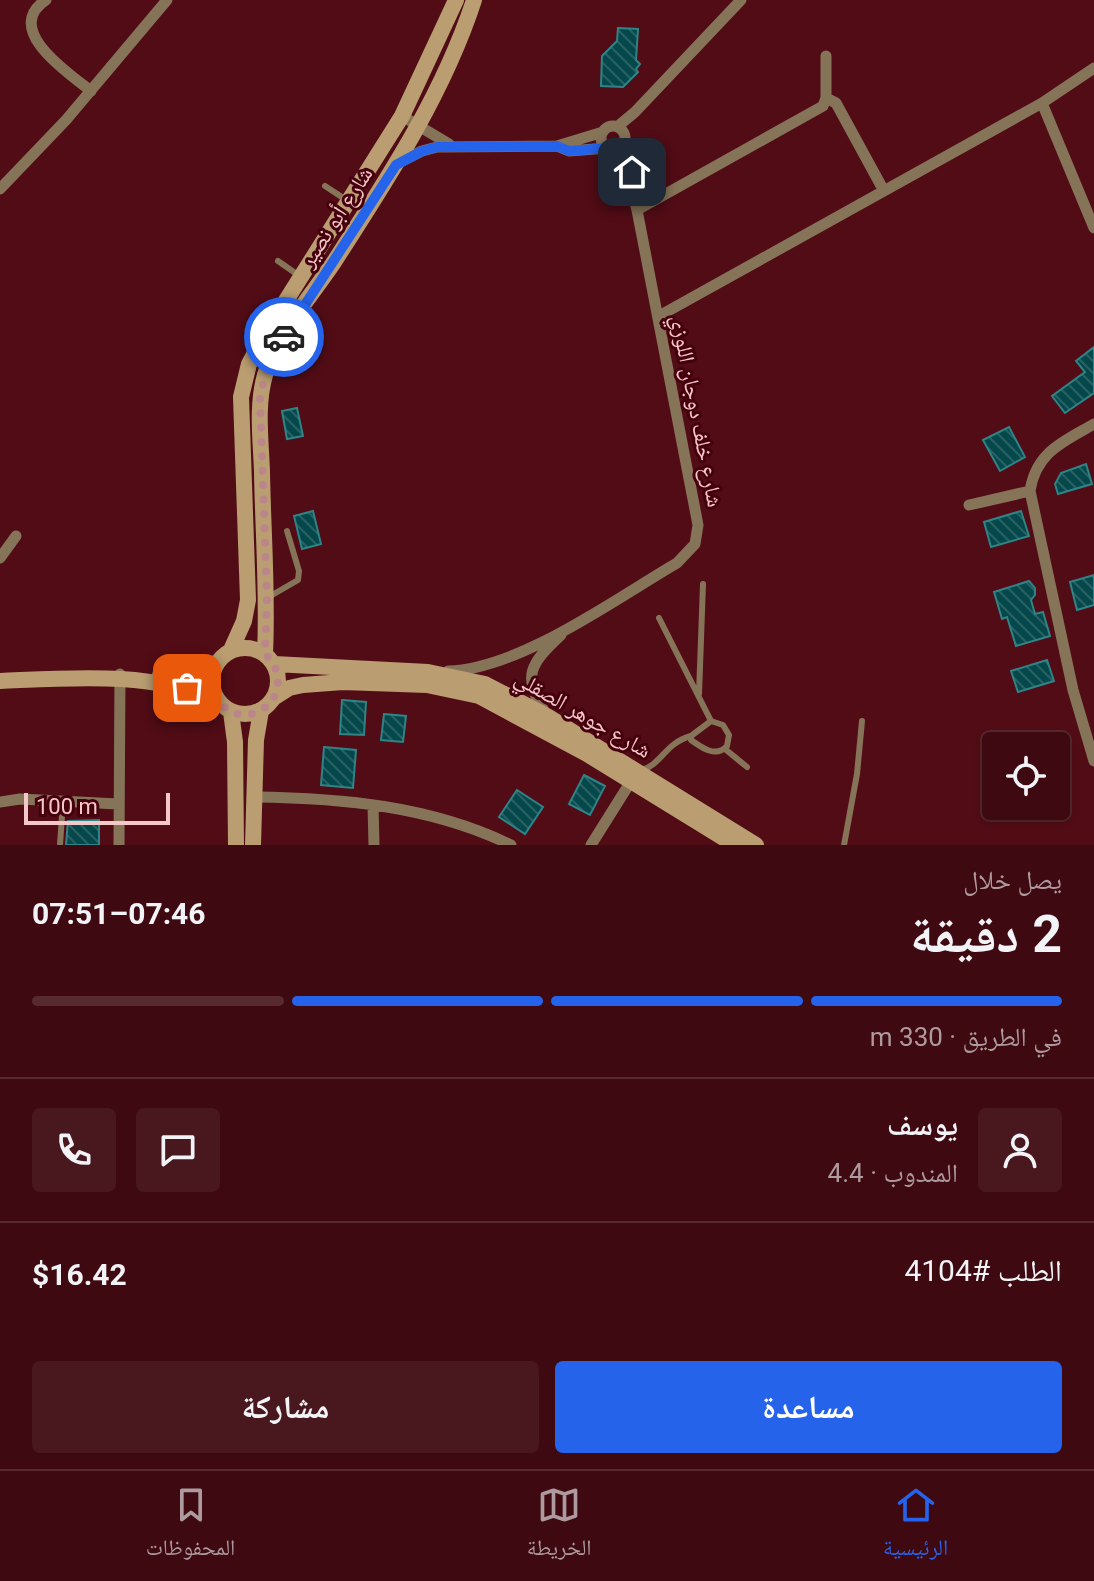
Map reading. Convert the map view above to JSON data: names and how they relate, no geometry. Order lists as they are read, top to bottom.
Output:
{
  "streets": {
    "main road": ["شارع أبو نصير", "شارع جوهر الصقلي"],
    "street": ["شارع خلف دوجان اللوزي"]
  },
  "crossings": [
    ["شارع أبو نصير", "شارع جوهر الصقلي"],
    ["شارع خلف دوجان اللوزي", "شارع جوهر الصقلي"]
  ],
  "scale_bar": "100 m",
  "page": {
    "scale": "100 m",
    "heading": ["2 دقيقة", "يصل خلال", "07:46–07:51"],
    "panel": [
      "يوسف",
      "المندوب · 4.4",
      "الطلب #4104",
      "$16.42"
    ],
    "bar": "في الطريق · 330 m",
    "buttons": ["مساعدة", "مشاركة"],
    "tabs": ["الرئيسية", "الخريطة", "المحفوظات"]
  }
}
